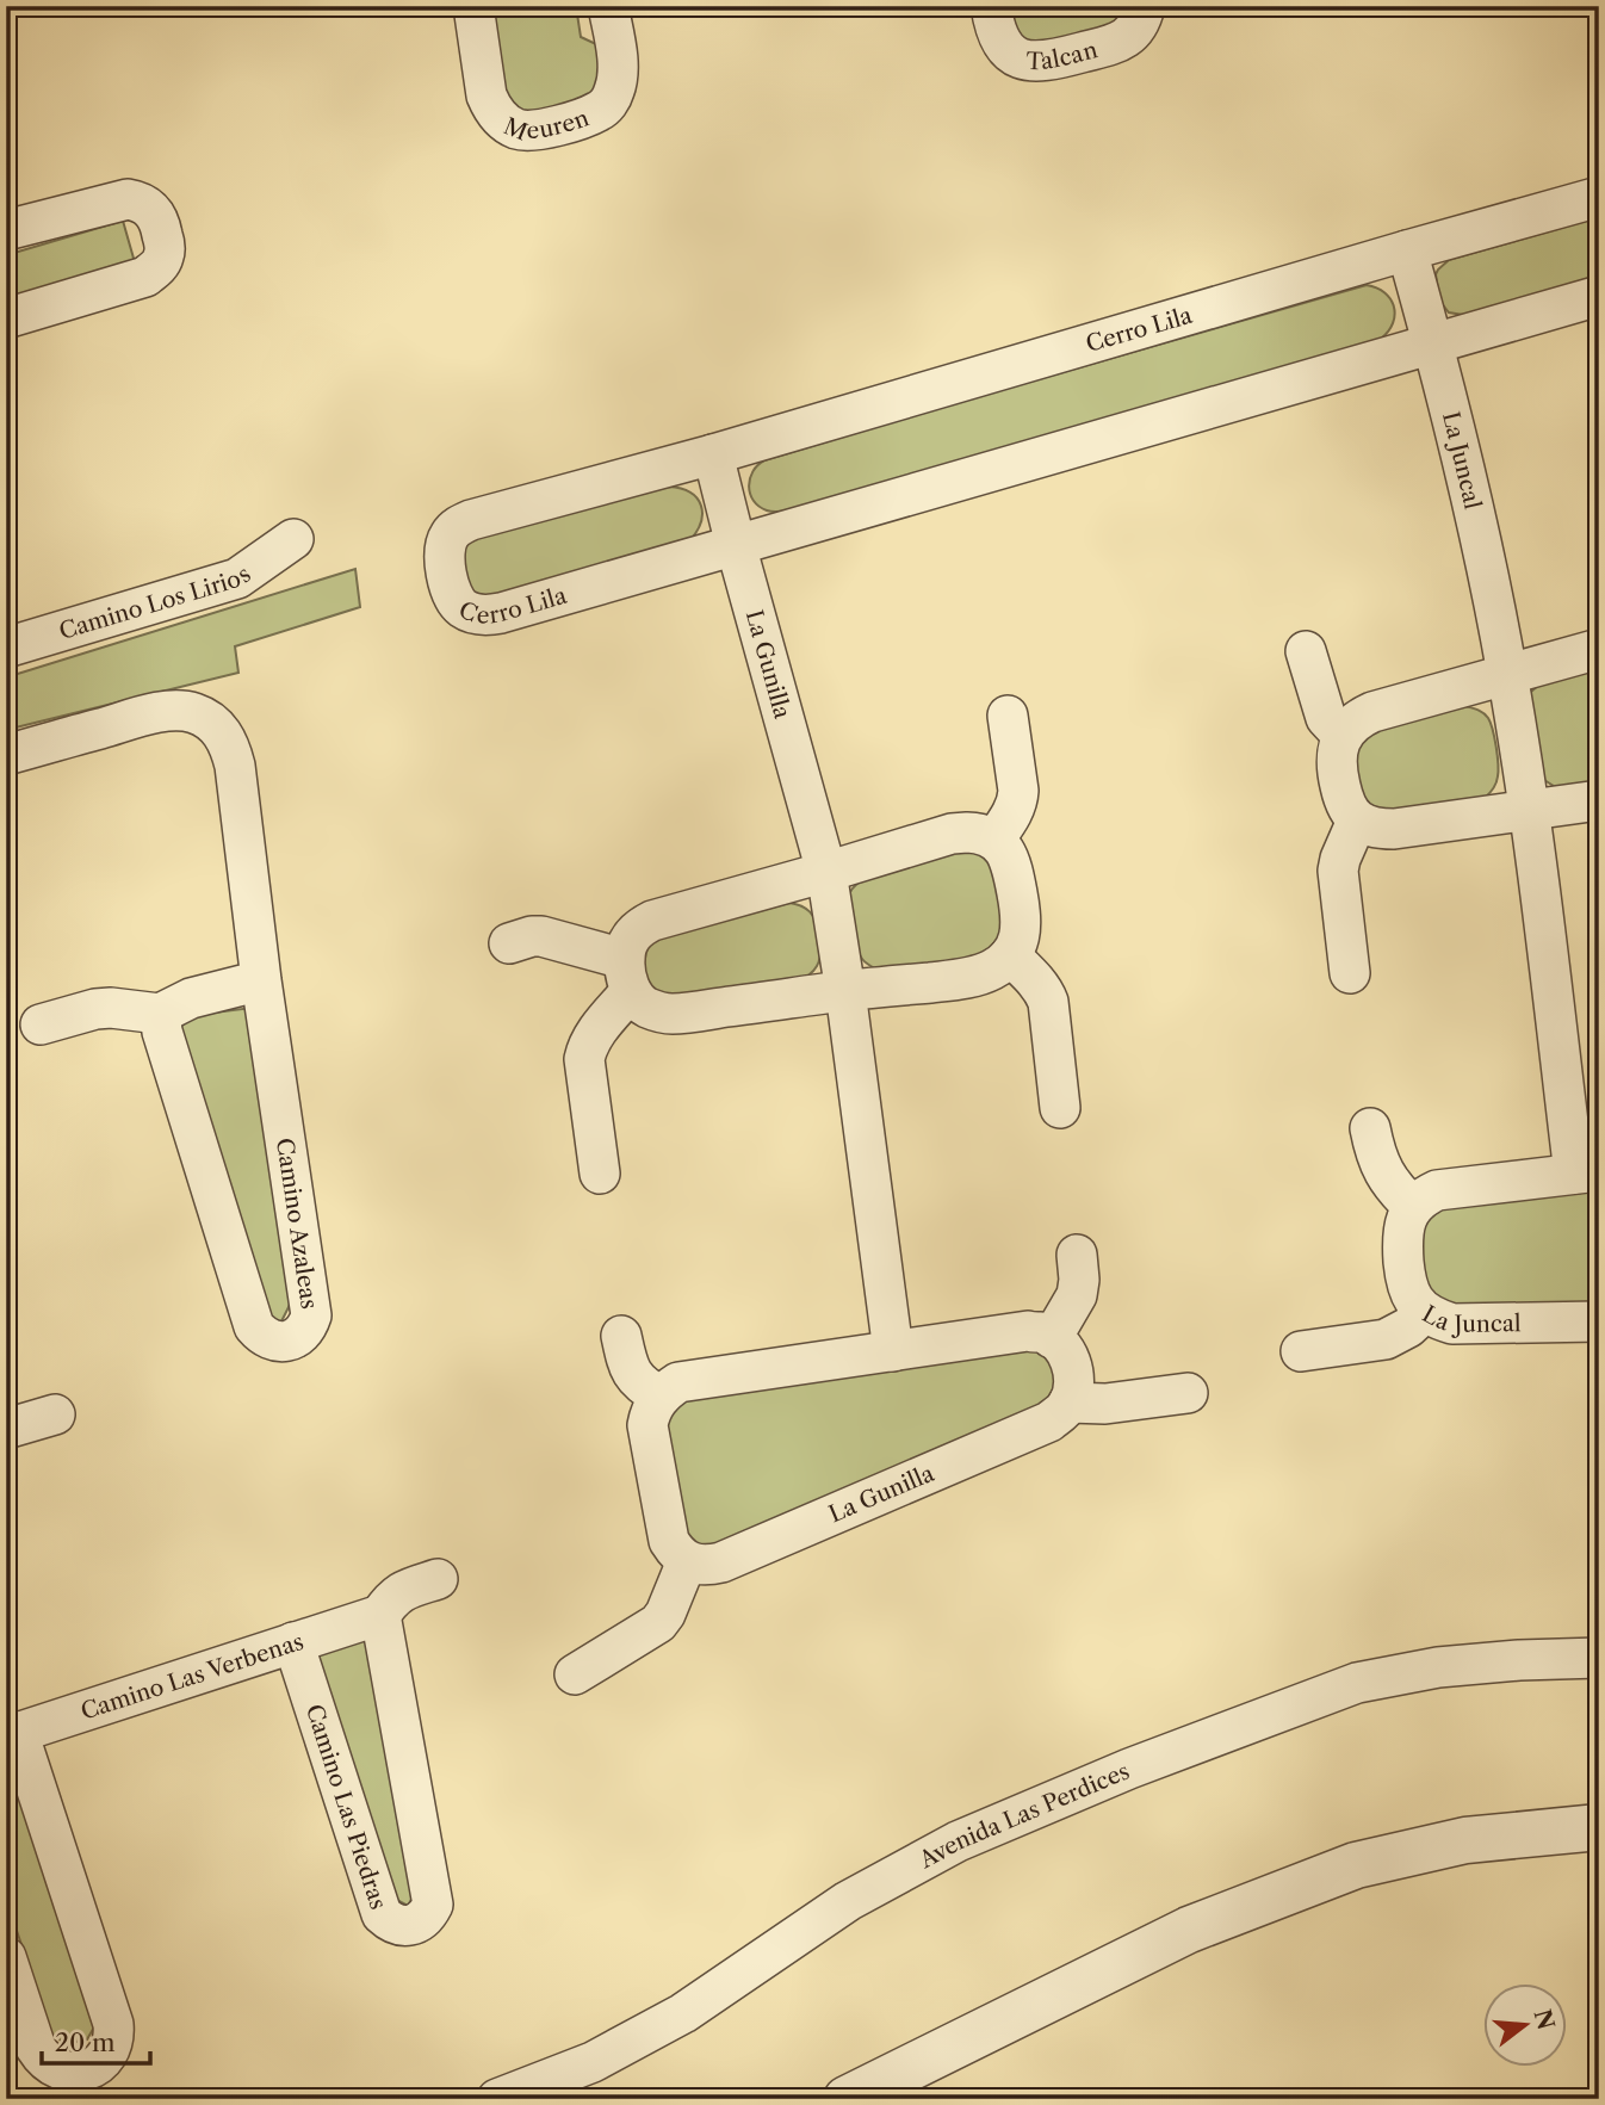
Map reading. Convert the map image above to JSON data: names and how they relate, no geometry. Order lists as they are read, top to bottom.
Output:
{
  "streets": {
    "street": [
      "Talcan",
      "Meuren",
      "Cerro Lila",
      "La Juncal",
      "Camino Los Lirios",
      "La Gunilla",
      "Camino Azaleas",
      "Camino Las Verbenas",
      "Camino Las Piedras",
      "Avenida Las Perdices"
    ]
  },
  "crossings": [
    ["Cerro Lila", "La Juncal"],
    ["Cerro Lila", "La Gunilla"],
    ["Camino Las Verbenas", "Camino Las Piedras"]
  ],
  "scale_bar": "20 m",
  "north": "right"
}
